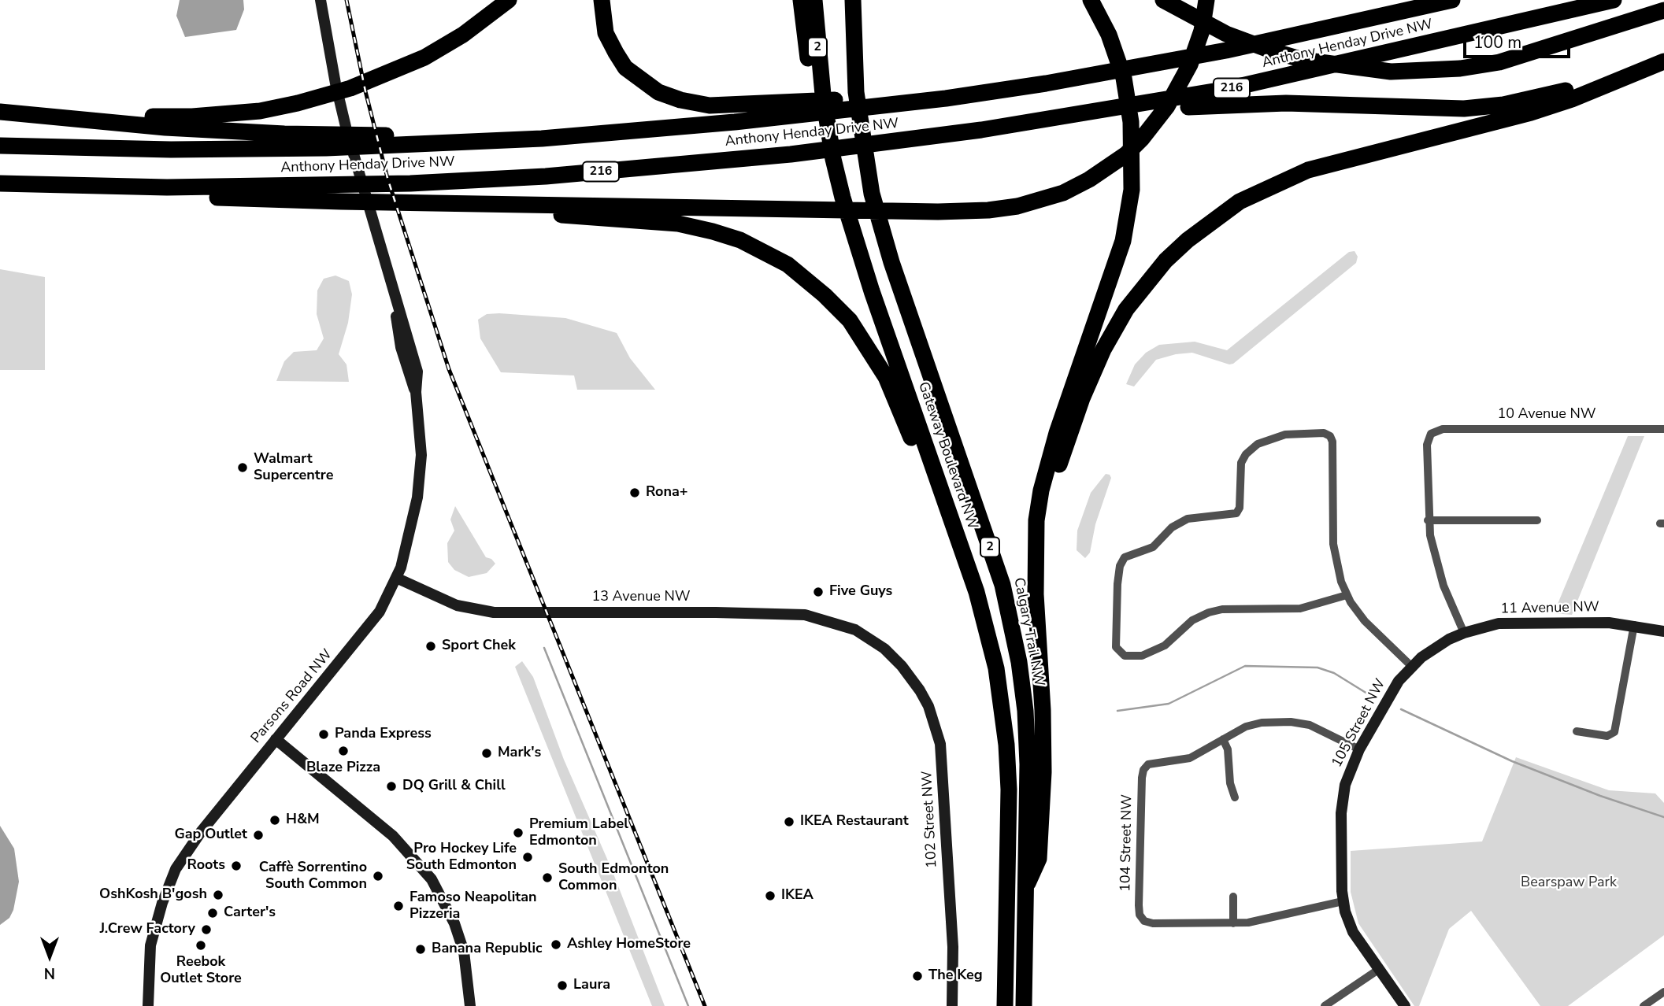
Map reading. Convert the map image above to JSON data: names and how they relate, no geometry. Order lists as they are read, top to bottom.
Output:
{
  "streets": {
    "highway": [
      "Anthony Henday Drive NW",
      "2",
      "216",
      "Gateway Boulevard NW",
      "Calgary Trail NW"
    ],
    "street": [
      "10 Avenue NW",
      "13 Avenue NW",
      "11 Avenue NW",
      "Parsons Road NW",
      "105 Street NW",
      "102 Street NW",
      "104 Street NW"
    ]
  },
  "crossings": [
    ["13 Avenue NW", "Parsons Road NW"],
    ["13 Avenue NW", "102 Street NW"],
    ["11 Avenue NW", "105 Street NW"]
  ],
  "parks": ["Bearspaw Park"],
  "places": [
    "Walmart Supercentre",
    "Rona+",
    "Five Guys",
    "Sport Chek",
    "Panda Express",
    "Blaze Pizza",
    "Mark's",
    "DQ Grill & Chill",
    "H&M",
    "IKEA Restaurant",
    "Premium Label Edmonton",
    "Gap Outlet",
    "Pro Hockey Life South Edmonton",
    "Roots",
    "Caffè Sorrentino South Common",
    "South Edmonton Common",
    "OshKosh B'gosh",
    "IKEA",
    "Famoso Neapolitan Pizzeria",
    "Carter's",
    "J.Crew Factory",
    "Ashley HomeStore",
    "Reebok Outlet Store",
    "Banana Republic",
    "The Keg",
    "Laura"
  ],
  "scale_bar": "100 m",
  "north": "bottom"
}
